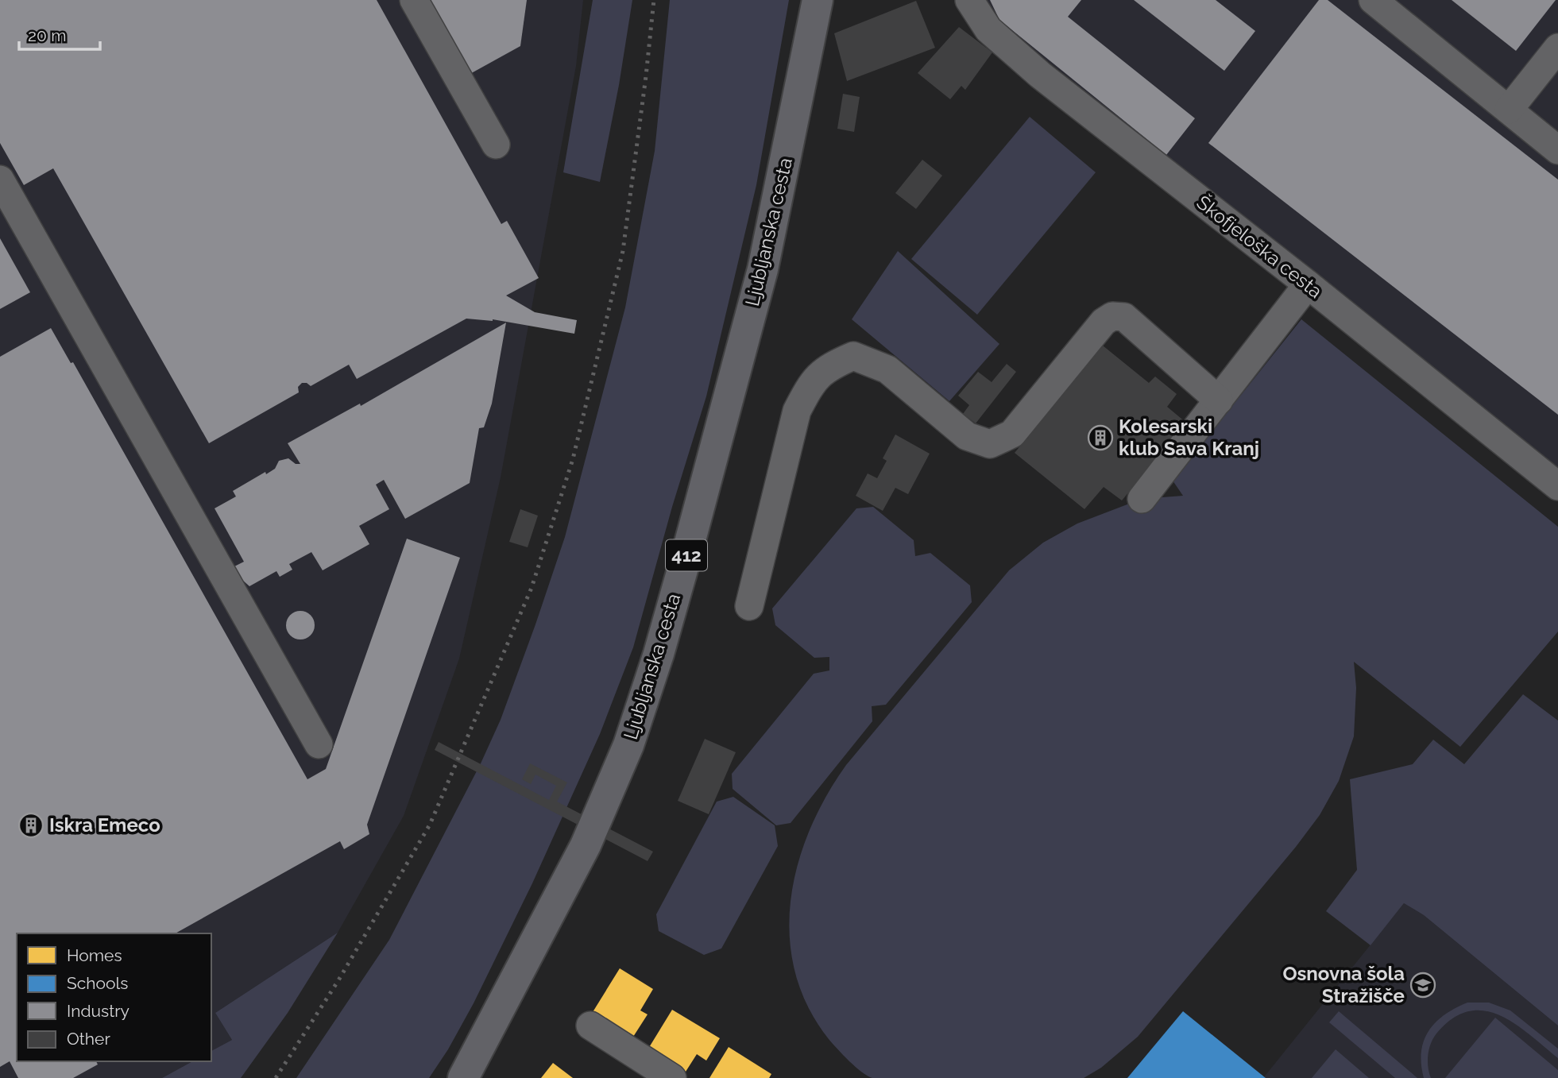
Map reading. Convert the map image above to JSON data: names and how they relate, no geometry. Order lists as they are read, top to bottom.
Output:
{
  "streets": {
    "main road": ["Ljubljanska cesta", "412"],
    "street": ["Škofjeloška cesta"]
  },
  "places": {
    "building": ["Kolesarski klub Sava Kranj", "Iskra Emeco"],
    "school or university": ["Osnovna šola Stražišče"]
  },
  "legend": [
    "Homes",
    "Schools",
    "Industry",
    "Other"
  ],
  "scale_bar": "20 m"
}
